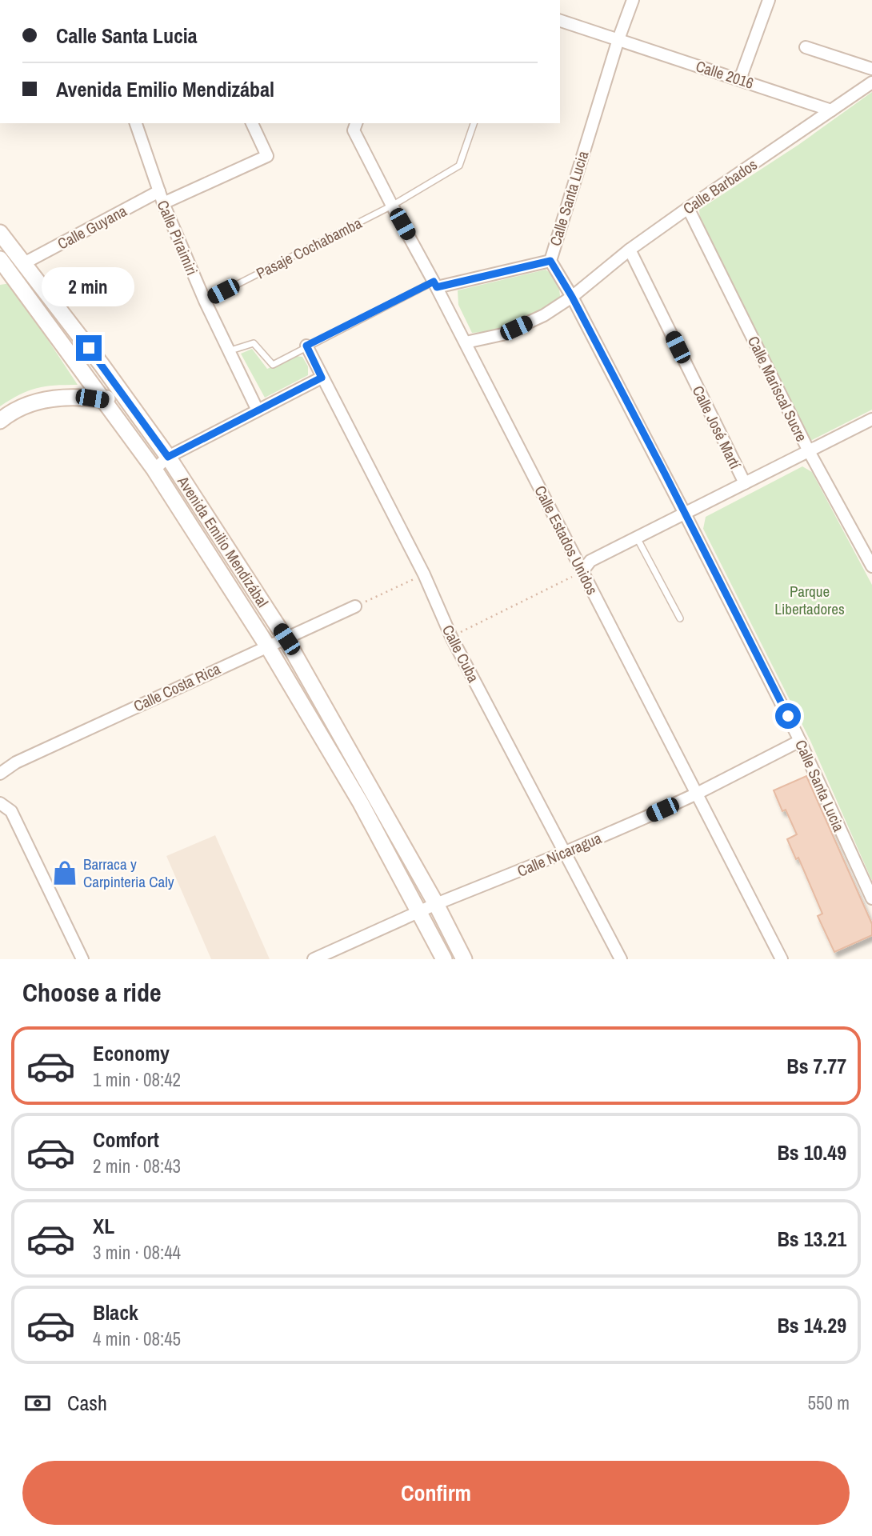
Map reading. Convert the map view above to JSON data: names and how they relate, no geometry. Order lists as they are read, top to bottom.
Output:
{
  "streets": {
    "main road": ["Avenida Emilio Mendizábal"],
    "street": [
      "Calle 2016",
      "Calle Barbados",
      "Calle Santa Lucia",
      "Calle Guyana",
      "Calle Piraimiri",
      "Calle Mariscal Sucre",
      "Calle José Martí",
      "Calle Estados Unidos",
      "Calle Cuba",
      "Calle Costa Rica",
      "Calle Nicaragua"
    ],
    "lane": ["Pasaje Cochabamba"]
  },
  "crossings": [
    ["Calle 2016", "Calle Barbados"],
    ["Calle 2016", "Calle Santa Lucia"],
    ["Calle Barbados", "Calle Santa Lucia"],
    ["Calle Barbados", "Calle Mariscal Sucre"],
    ["Calle Barbados", "Calle José Martí"],
    ["Calle Barbados", "Calle Estados Unidos"],
    ["Calle Santa Lucia", "Calle Nicaragua"],
    ["Calle Guyana", "Calle Piraimiri"],
    ["Calle Guyana", "Avenida Emilio Mendizábal"],
    ["Calle Piraimiri", "Pasaje Cochabamba"],
    ["Pasaje Cochabamba", "Calle Estados Unidos"],
    ["Calle Estados Unidos", "Calle Nicaragua"],
    ["Avenida Emilio Mendizábal", "Calle Costa Rica"],
    ["Avenida Emilio Mendizábal", "Calle Nicaragua"],
    ["Calle Cuba", "Calle Nicaragua"]
  ],
  "parks": ["Parque Libertadores"],
  "places": {
    "shop": ["Barraca y Carpinteria Caly"]
  },
  "page": {
    "banner": ["Calle Santa Lucia", "Avenida Emilio Mendizábal"],
    "bubble": "2 min",
    "heading": "Choose a ride",
    "list": [
      {
        "name": "Economy",
        "note": "1 min · 08:42",
        "value": "Bs 7.77"
      },
      {
        "name": "Comfort",
        "note": "2 min · 08:43",
        "value": "Bs 10.49"
      },
      {
        "name": "XL",
        "note": "3 min · 08:44",
        "value": "Bs 13.21"
      },
      {
        "name": "Black",
        "note": "4 min · 08:45",
        "value": "Bs 14.29"
      }
    ],
    "pay": ["Cash", "550 m"],
    "buttons": "Confirm"
  }
}
